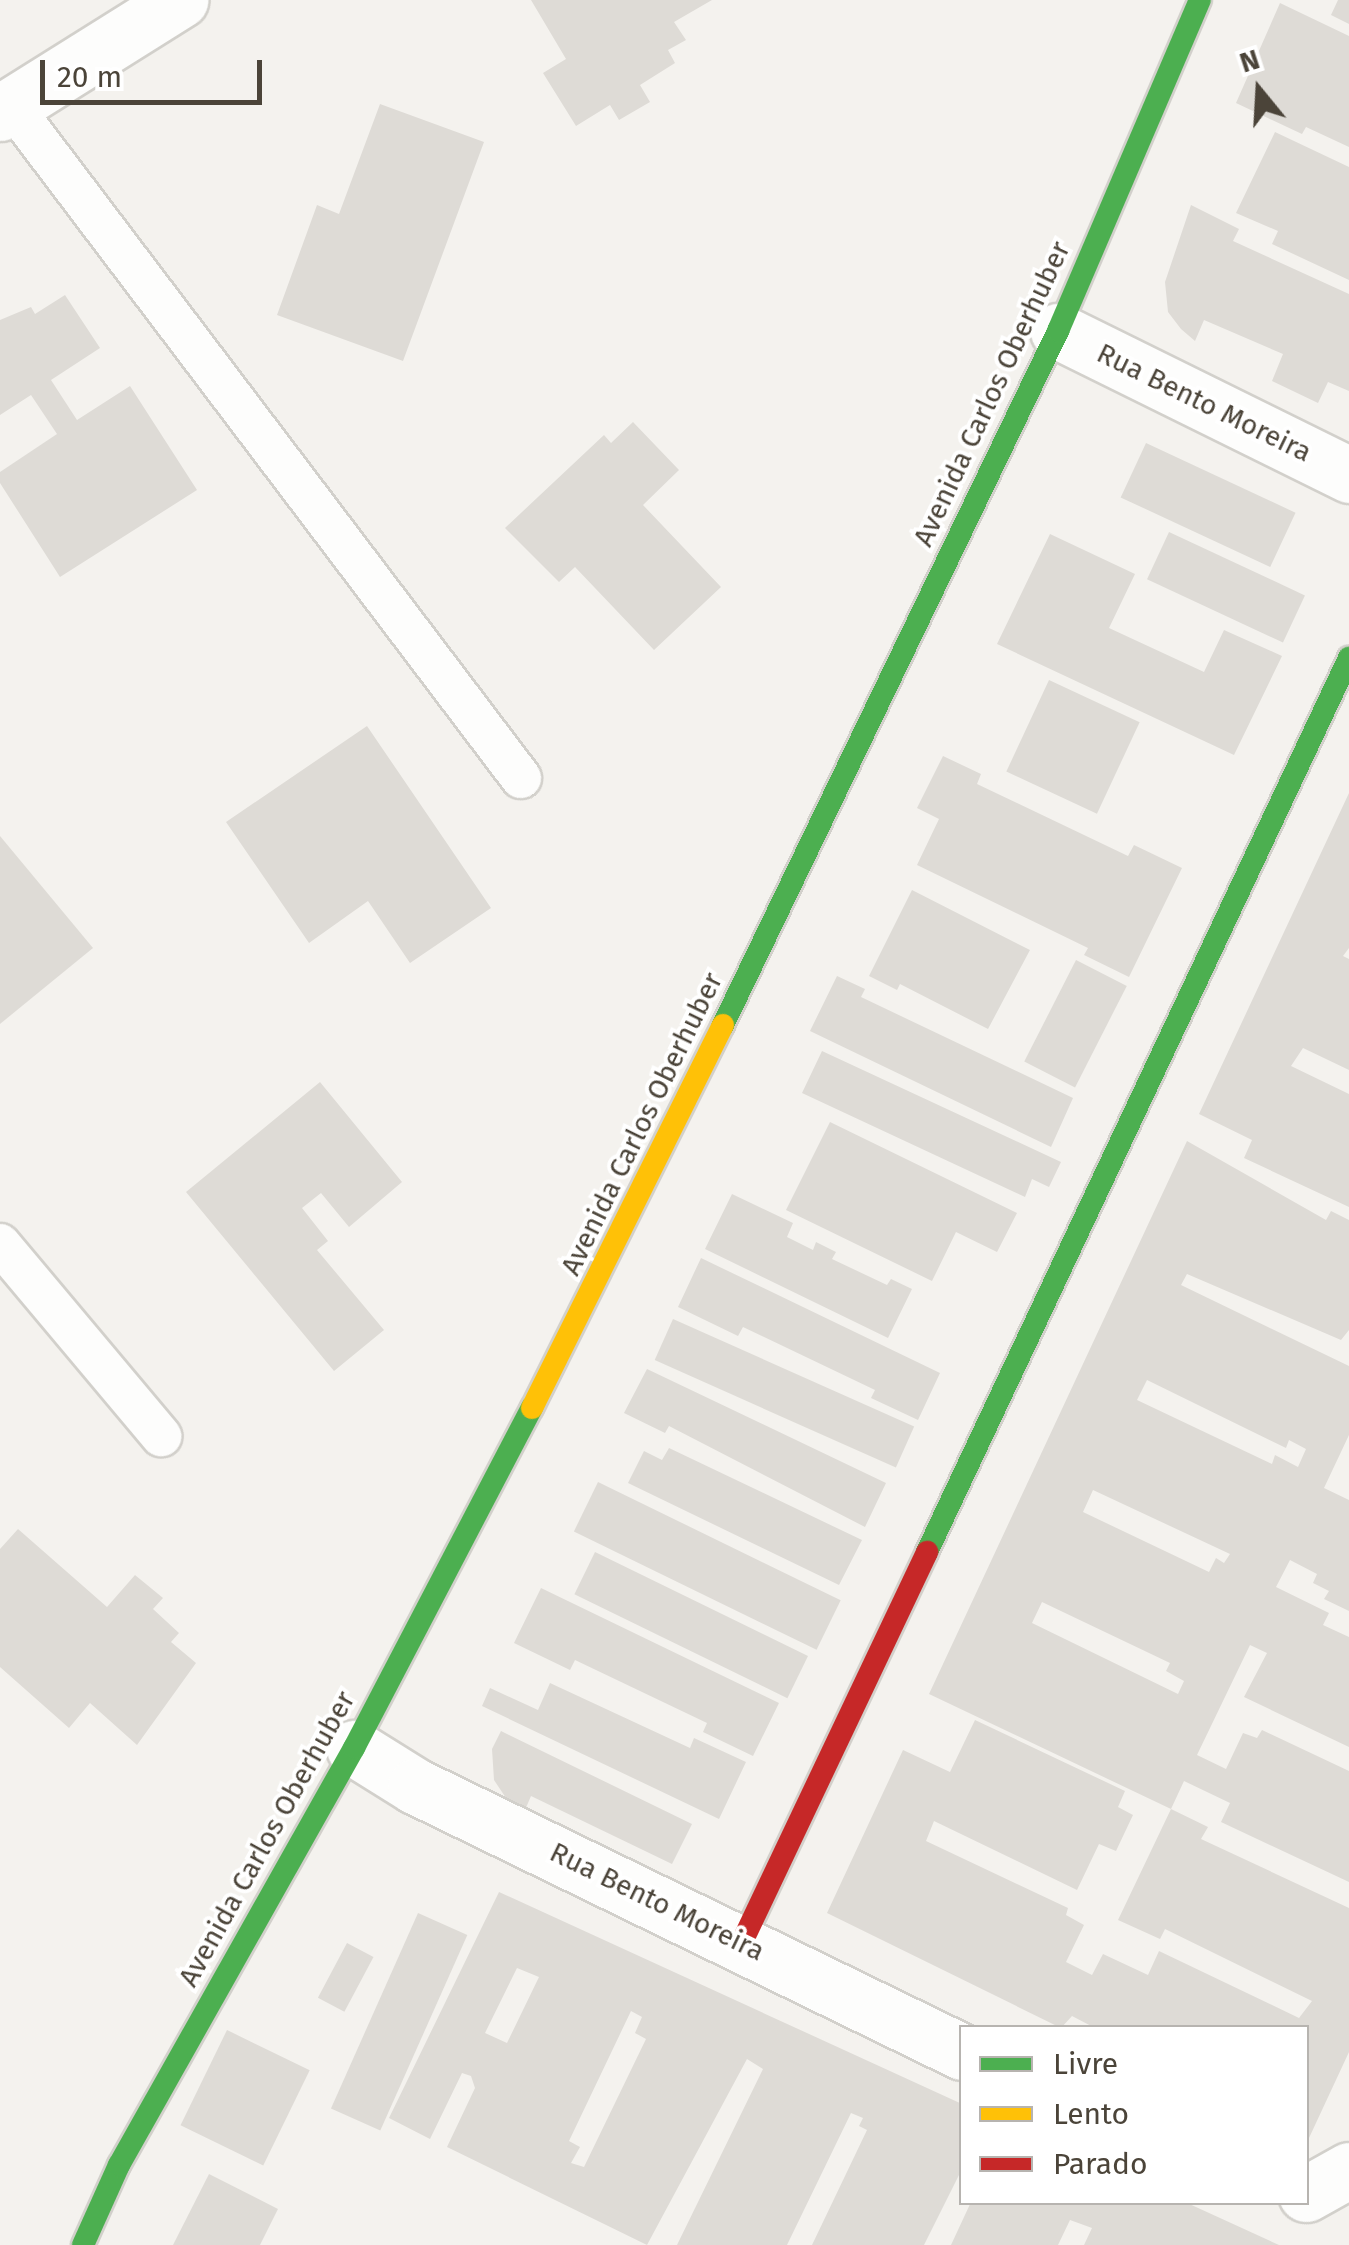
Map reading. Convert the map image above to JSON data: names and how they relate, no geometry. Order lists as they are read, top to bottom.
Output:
{
  "streets": {
    "main road": ["Avenida Carlos Oberhuber"],
    "street": ["Rua Bento Moreira"]
  },
  "crossings": [
    ["Avenida Carlos Oberhuber", "Rua Bento Moreira"]
  ],
  "legend": ["Livre", "Lento", "Parado"],
  "scale_bar": "20 m",
  "north": "top"
}
